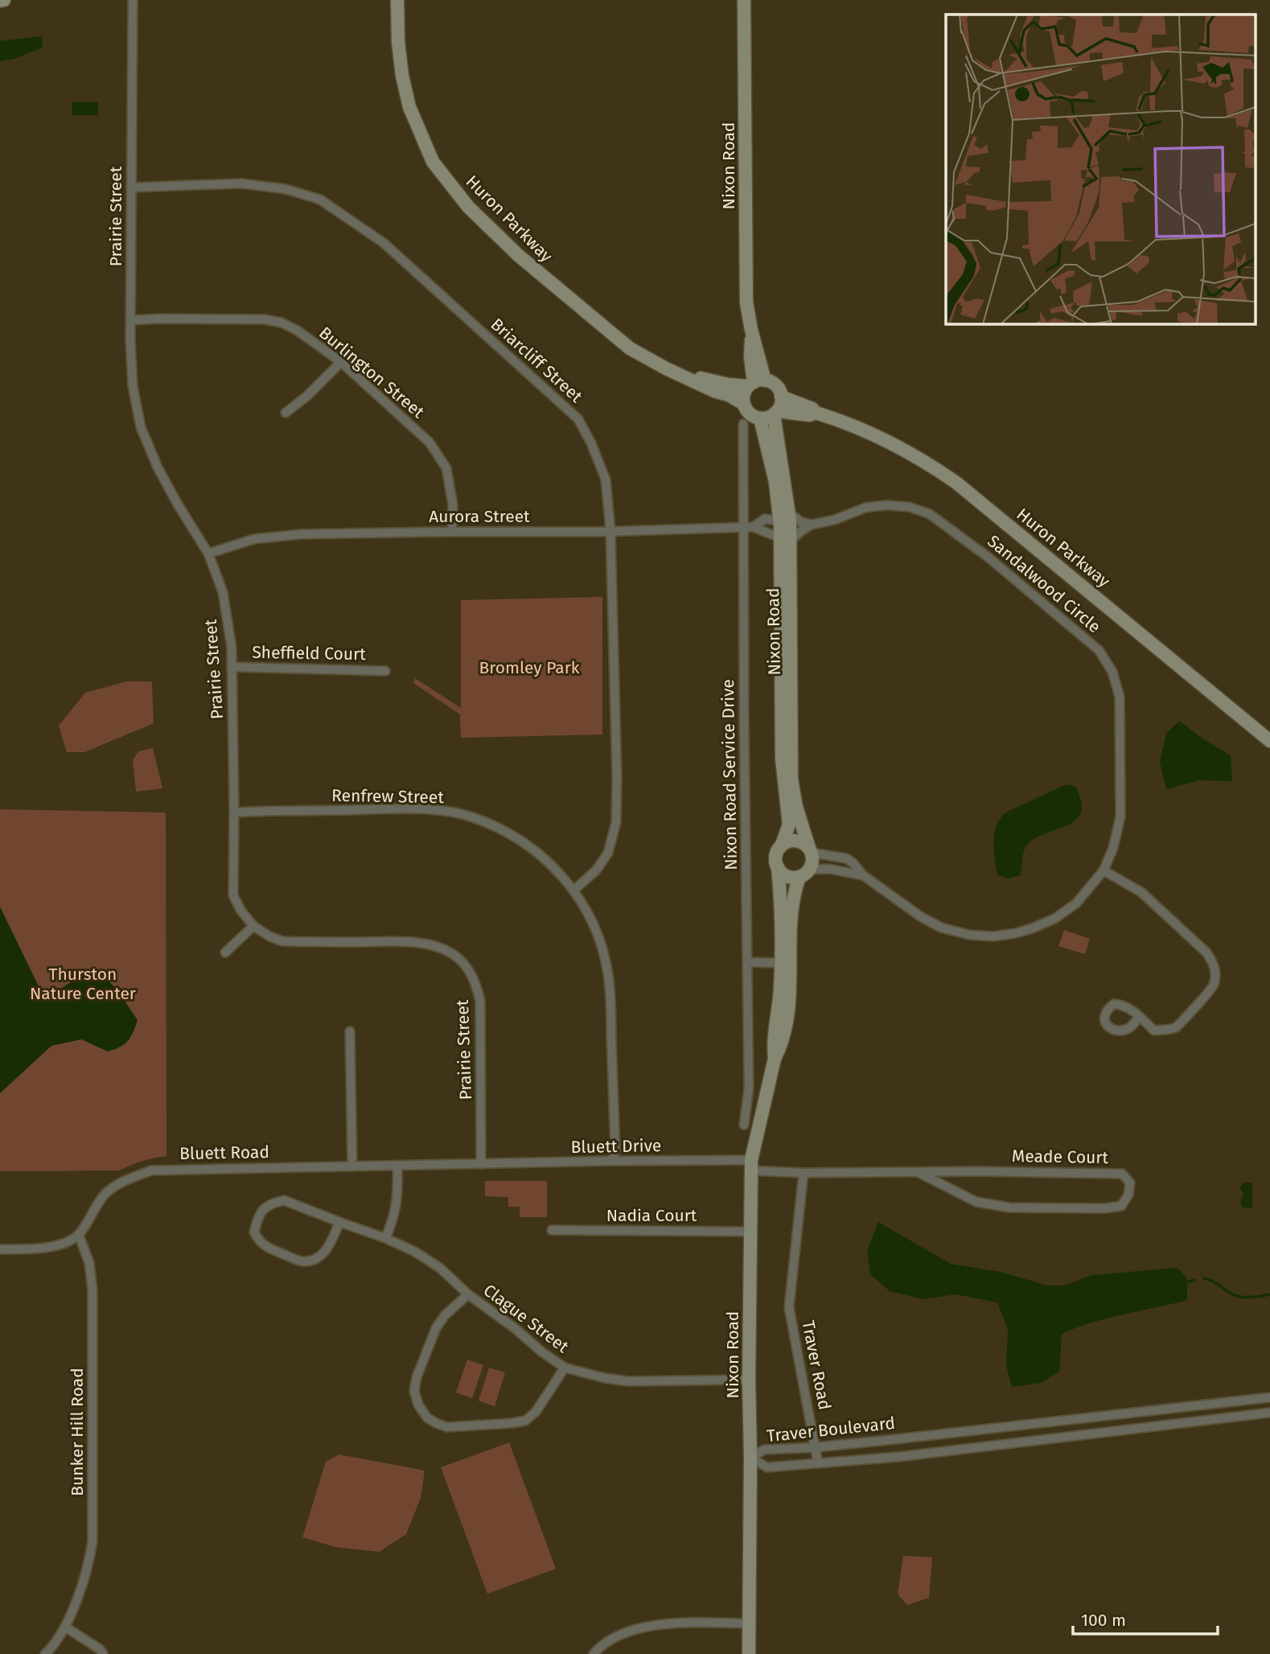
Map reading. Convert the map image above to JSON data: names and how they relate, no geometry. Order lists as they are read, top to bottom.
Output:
{
  "streets": {
    "main road": ["Nixon Road", "Huron Parkway"],
    "street": [
      "Prairie Street",
      "Briarcliff Street",
      "Burlington Street",
      "Aurora Street",
      "Sandalwood Circle",
      "Sheffield Court",
      "Nixon Road Service Drive",
      "Renfrew Street",
      "Bluett Drive",
      "Bluett Road",
      "Meade Court",
      "Nadia Court",
      "Clague Street",
      "Traver Road",
      "Traver Boulevard",
      "Bunker Hill Road"
    ]
  },
  "crossings": [
    ["Nixon Road", "Huron Parkway"],
    ["Nixon Road", "Aurora Street"],
    ["Nixon Road", "Sandalwood Circle"],
    ["Nixon Road", "Bluett Drive"],
    ["Nixon Road", "Meade Court"],
    ["Nixon Road", "Nadia Court"],
    ["Nixon Road", "Clague Street"],
    ["Nixon Road", "Traver Boulevard"],
    ["Prairie Street", "Briarcliff Street"],
    ["Prairie Street", "Burlington Street"],
    ["Prairie Street", "Aurora Street"],
    ["Prairie Street", "Sheffield Court"],
    ["Prairie Street", "Renfrew Street"],
    ["Prairie Street", "Bluett Drive"],
    ["Prairie Street", "Bluett Road"],
    ["Briarcliff Street", "Aurora Street"],
    ["Briarcliff Street", "Renfrew Street"],
    ["Burlington Street", "Aurora Street"],
    ["Aurora Street", "Sandalwood Circle"],
    ["Aurora Street", "Nixon Road Service Drive"],
    ["Renfrew Street", "Bluett Drive"],
    ["Bluett Drive", "Bluett Road"],
    ["Bluett Drive", "Meade Court"],
    ["Bluett Road", "Bunker Hill Road"],
    ["Meade Court", "Traver Road"],
    ["Traver Road", "Traver Boulevard"]
  ],
  "parks": ["Bromley Park", "Thurston Nature Center"],
  "scale_bar": "100 m"
}
